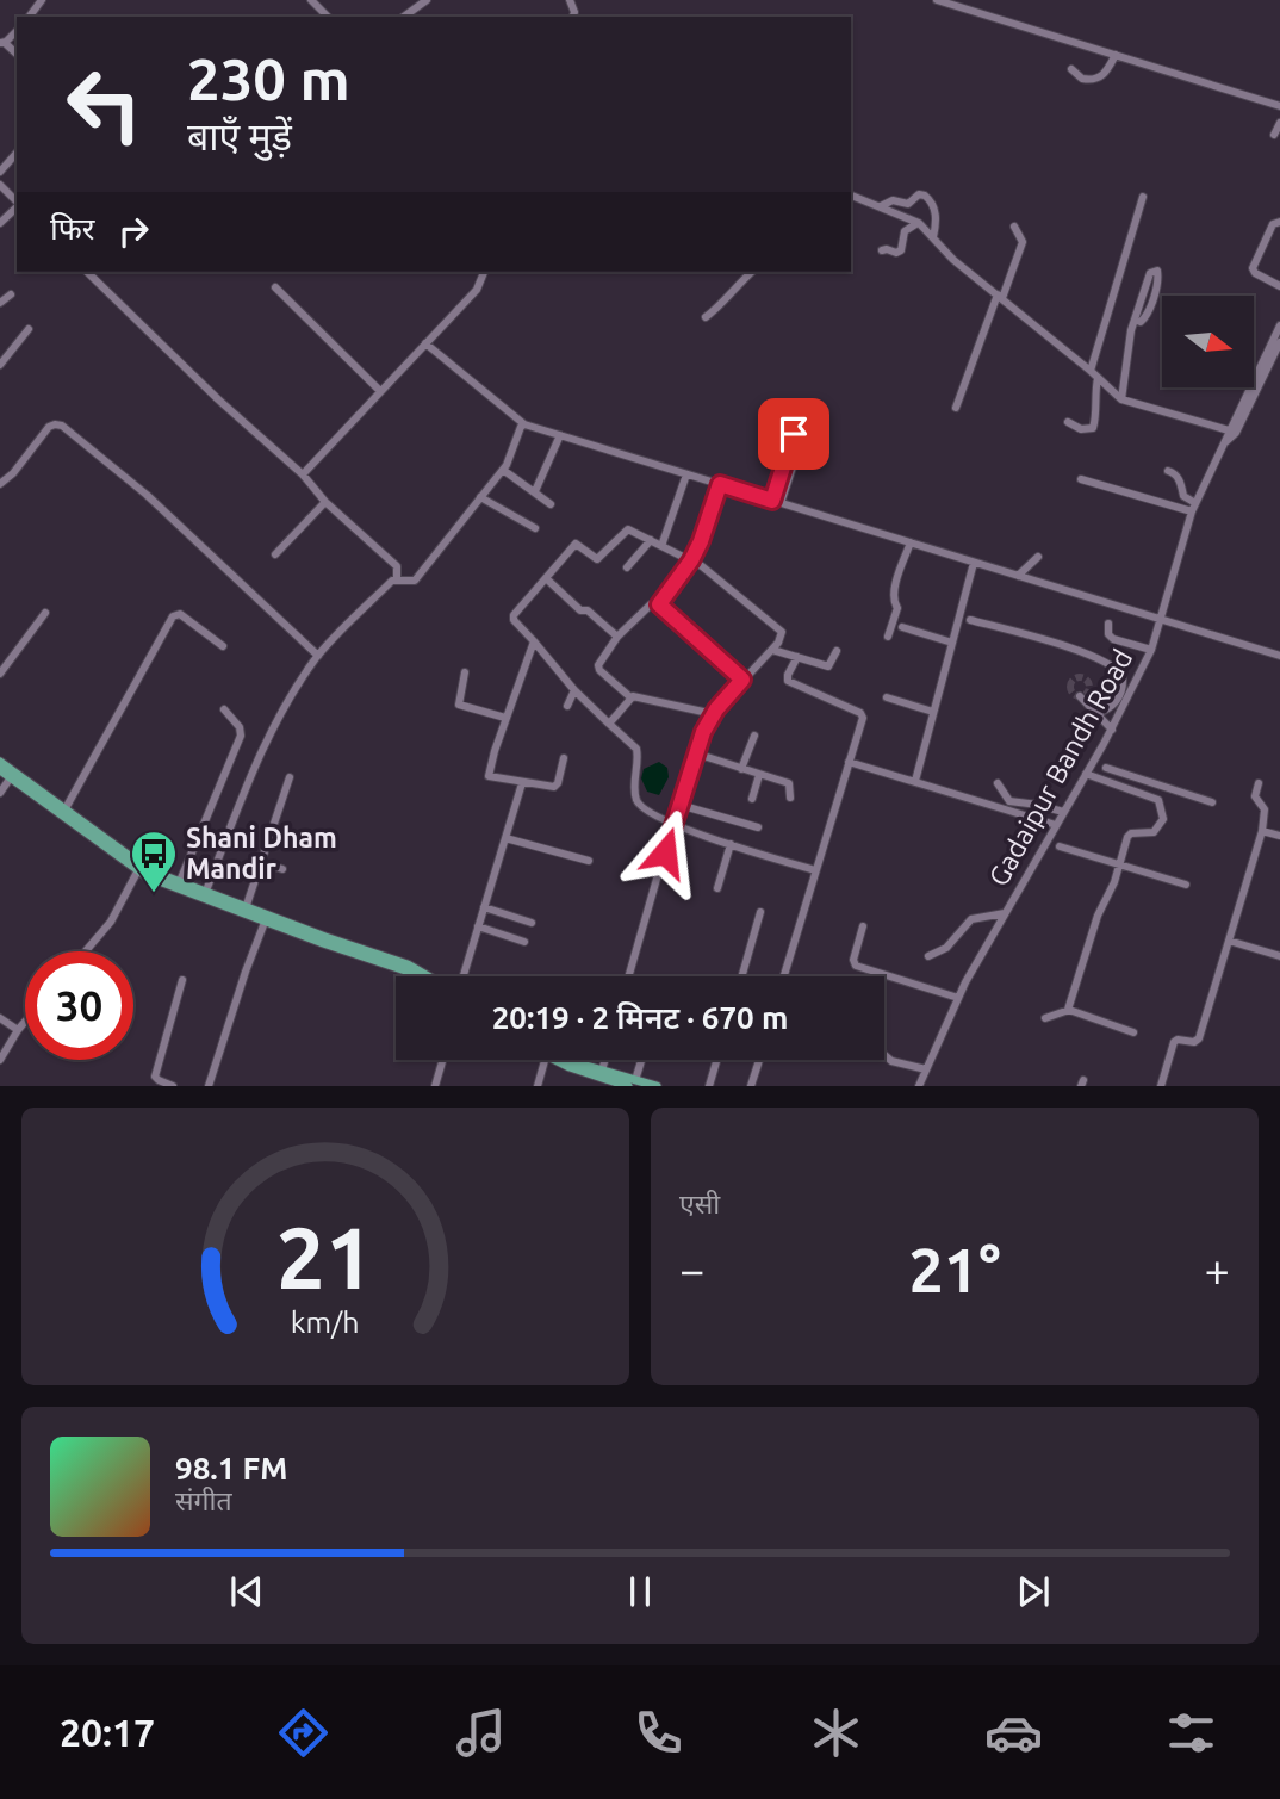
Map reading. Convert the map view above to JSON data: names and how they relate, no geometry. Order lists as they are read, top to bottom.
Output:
{
  "streets": {
    "street": ["Gadaipur Bandh Road"]
  },
  "places": {
    "bus stop": ["Shani Dham Mandir"]
  },
  "north": "right",
  "page": {
    "turn": ["230 m", "बाएँ मुड़ें"],
    "then": "फिर",
    "limit": "30",
    "trip": "20:19 · 2 मिनट · 670 m",
    "tile": "एसी",
    "heat": ["−", "21°", "+"],
    "song": ["98.1 FM", "संगीत"],
    "tabs": "20:17",
    "gauge": ["21", "km/h"]
  }
}
